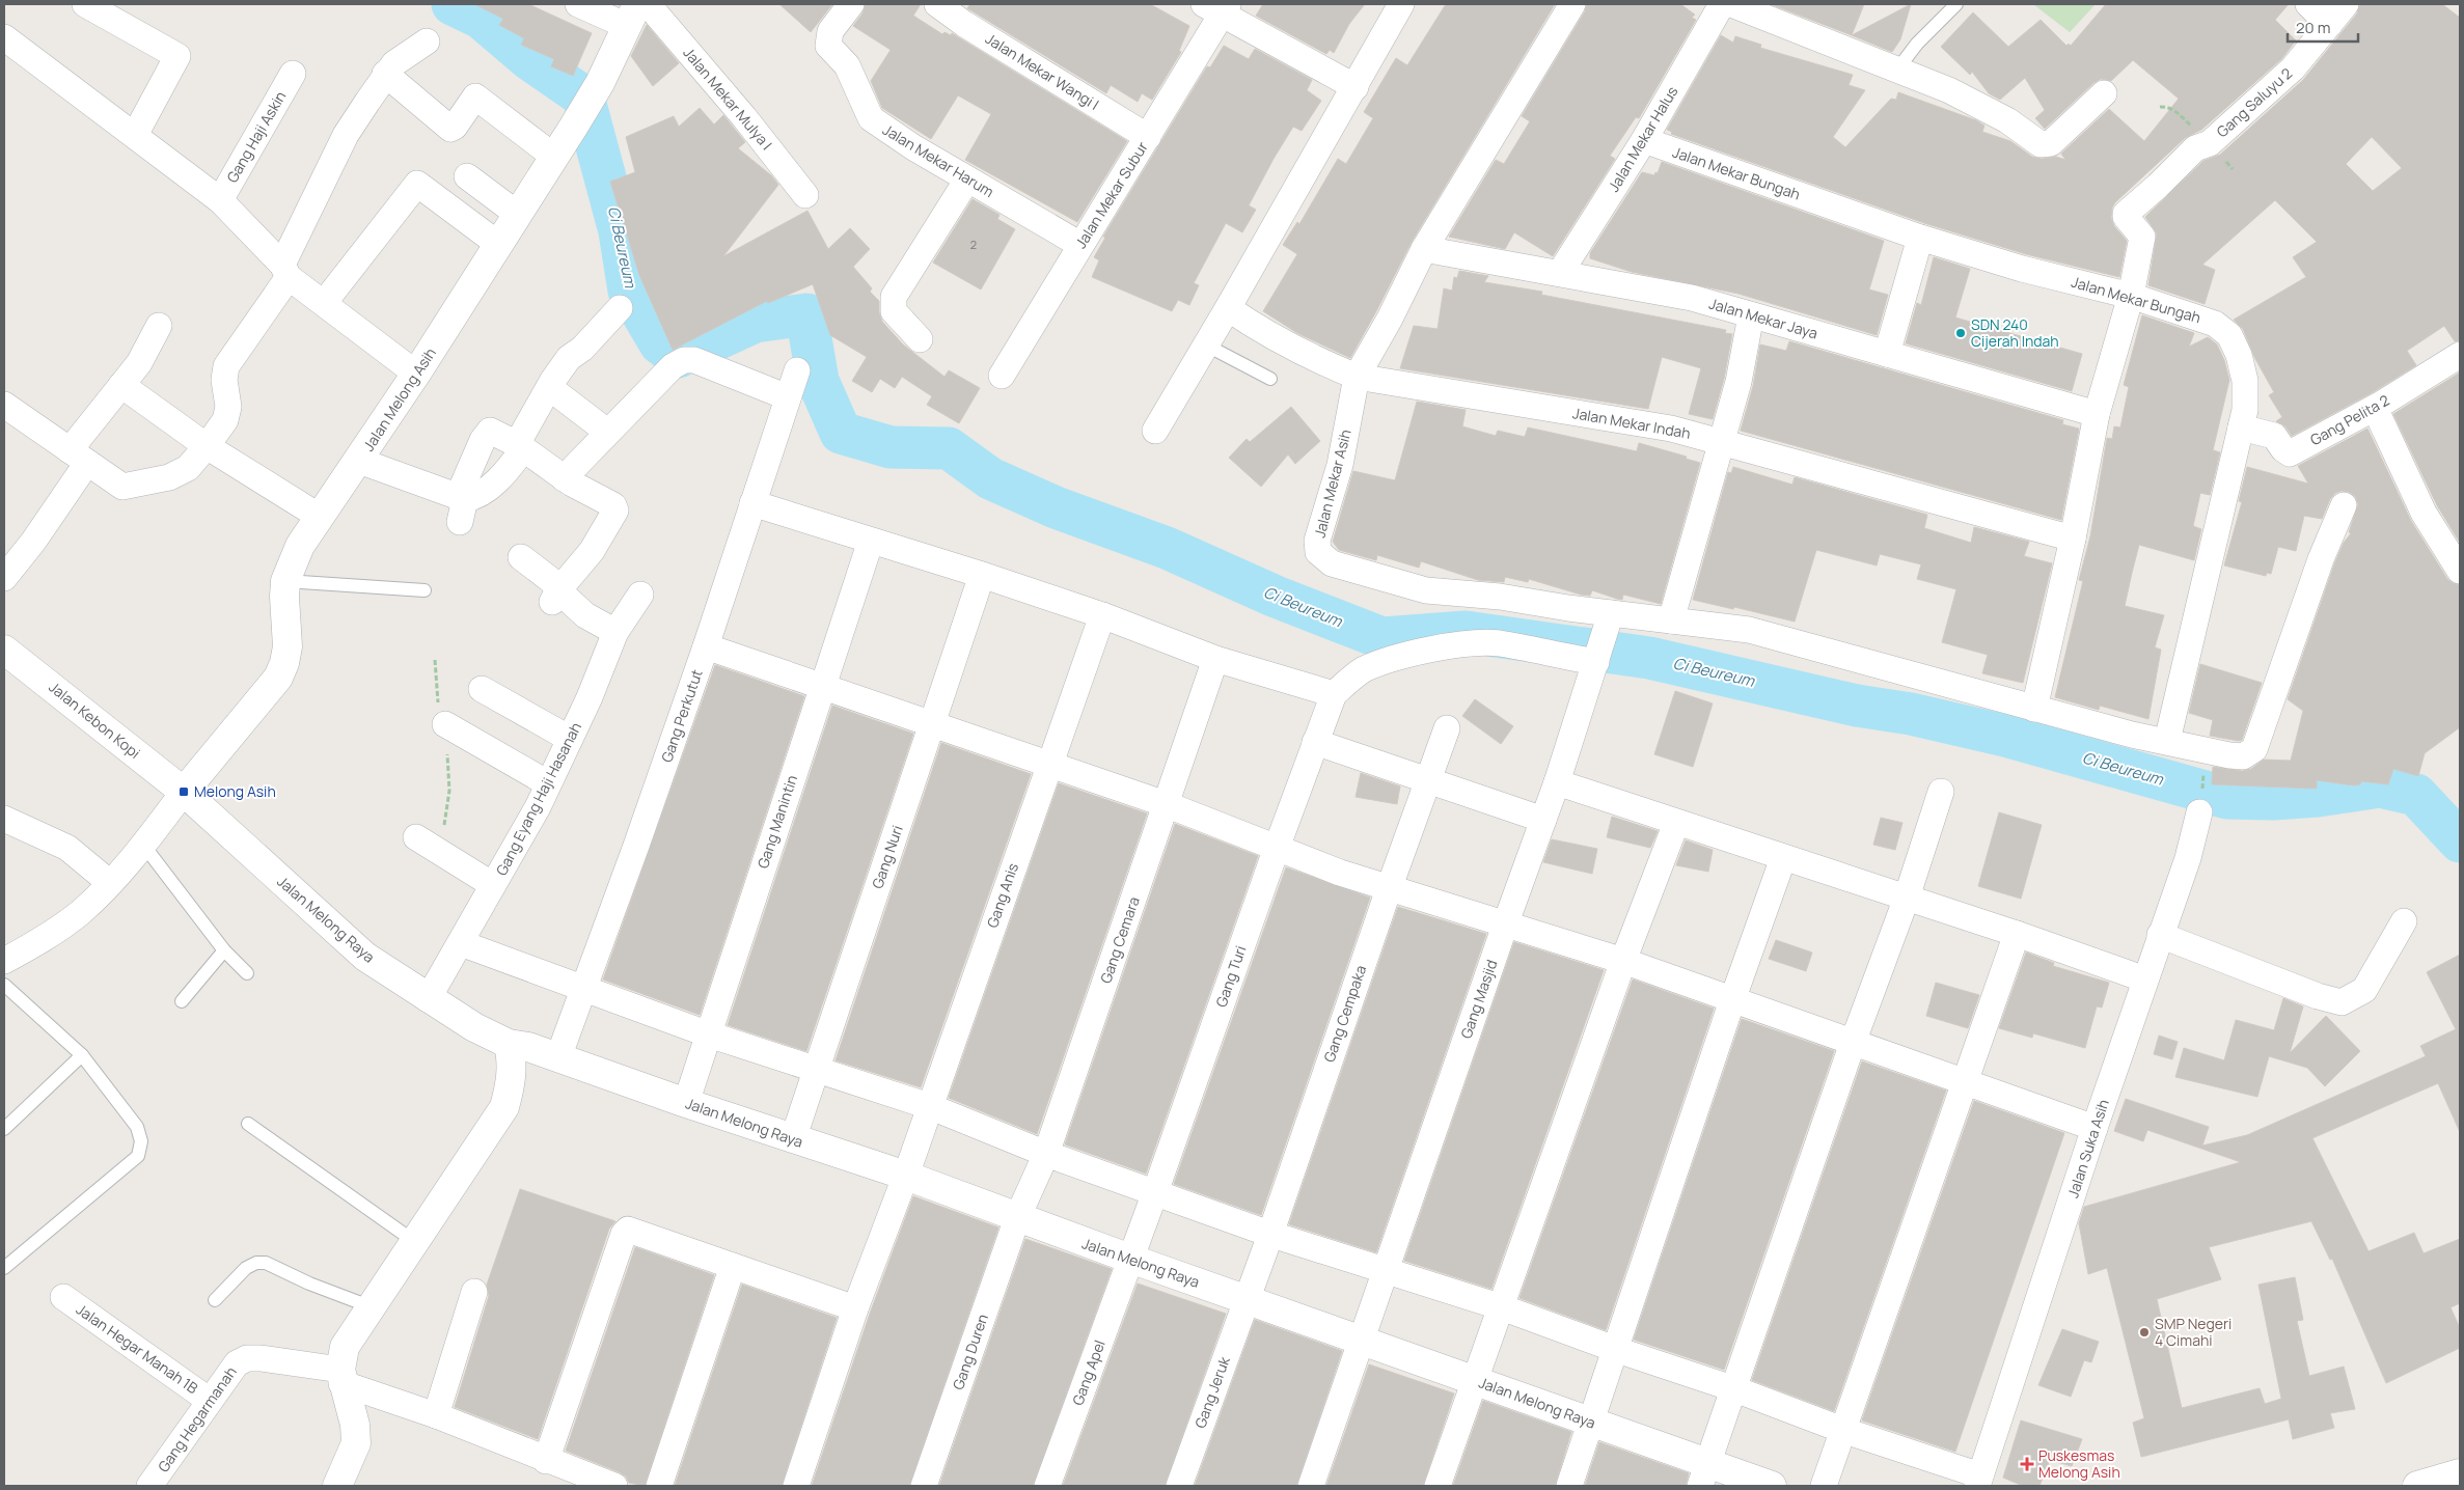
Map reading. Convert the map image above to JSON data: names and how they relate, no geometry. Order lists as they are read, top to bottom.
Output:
{
  "streets": {
    "main road": ["Jalan Melong Asih", "Jalan Kebon Kopi", "Jalan Melong Raya"],
    "street": [
      "Jalan Mekar Wangi I",
      "Jalan Mekar Mulya I",
      "Gang Saluyu 2",
      "Gang Haji Askin",
      "Jalan Mekar Halus",
      "Jalan Mekar Harum",
      "Jalan Mekar Bungah",
      "Jalan Mekar Subur",
      "Jalan Mekar Jaya",
      "Gang Pelita 2",
      "Jalan Mekar Indah",
      "Jalan Mekar Asih",
      "Gang Perkutut",
      "Gang Eyang Haji Hasanah",
      "Gang Manintin",
      "Gang Nuri",
      "Gang Anis",
      "Gang Cemara",
      "Gang Turi",
      "Gang Masjid",
      "Gang Cempaka",
      "Jalan Suka Asih",
      "Jalan Hegar Manah 1B",
      "Gang Duren",
      "Gang Apel",
      "Gang Jeruk",
      "Gang Hegarmanah"
    ]
  },
  "crossings": [
    ["Jalan Mekar Wangi I", "Jalan Mekar Subur"],
    ["Gang Saluyu 2", "Jalan Mekar Bungah"],
    ["Jalan Mekar Halus", "Jalan Mekar Bungah"],
    ["Jalan Mekar Halus", "Jalan Mekar Jaya"],
    ["Jalan Mekar Harum", "Jalan Mekar Subur"],
    ["Jalan Mekar Bungah", "Gang Pelita 2"],
    ["Jalan Mekar Jaya", "Jalan Mekar Asih"],
    ["Jalan Melong Asih", "Jalan Kebon Kopi"],
    ["Jalan Melong Asih", "Jalan Melong Raya"],
    ["Jalan Mekar Indah", "Jalan Mekar Asih"],
    ["Jalan Mekar Asih", "Gang Masjid"],
    ["Gang Perkutut", "Jalan Melong Raya"],
    ["Jalan Kebon Kopi", "Jalan Melong Raya"],
    ["Gang Eyang Haji Hasanah", "Jalan Melong Raya"],
    ["Gang Manintin", "Jalan Melong Raya"],
    ["Gang Nuri", "Jalan Melong Raya"],
    ["Gang Anis", "Jalan Melong Raya"],
    ["Jalan Melong Raya", "Gang Cemara"],
    ["Jalan Melong Raya", "Gang Turi"],
    ["Jalan Melong Raya", "Gang Masjid"],
    ["Jalan Melong Raya", "Gang Cempaka"],
    ["Jalan Melong Raya", "Gang Duren"],
    ["Jalan Melong Raya", "Gang Apel"],
    ["Jalan Melong Raya", "Gang Jeruk"],
    ["Gang Cemara", "Gang Duren"],
    ["Gang Turi", "Gang Apel"],
    ["Gang Cempaka", "Gang Jeruk"],
    ["Jalan Hegar Manah 1B", "Gang Hegarmanah"]
  ],
  "water": ["Ci Beureum"],
  "places": {
    "other": ["SDN 240 Cijerah Indah", "SMP Negeri 4 Cimahi"],
    "transit": ["Melong Asih"],
    "health": ["Puskesmas Melong Asih"]
  },
  "house_numbers": ["2"],
  "scale_bar": "20 m"
}
